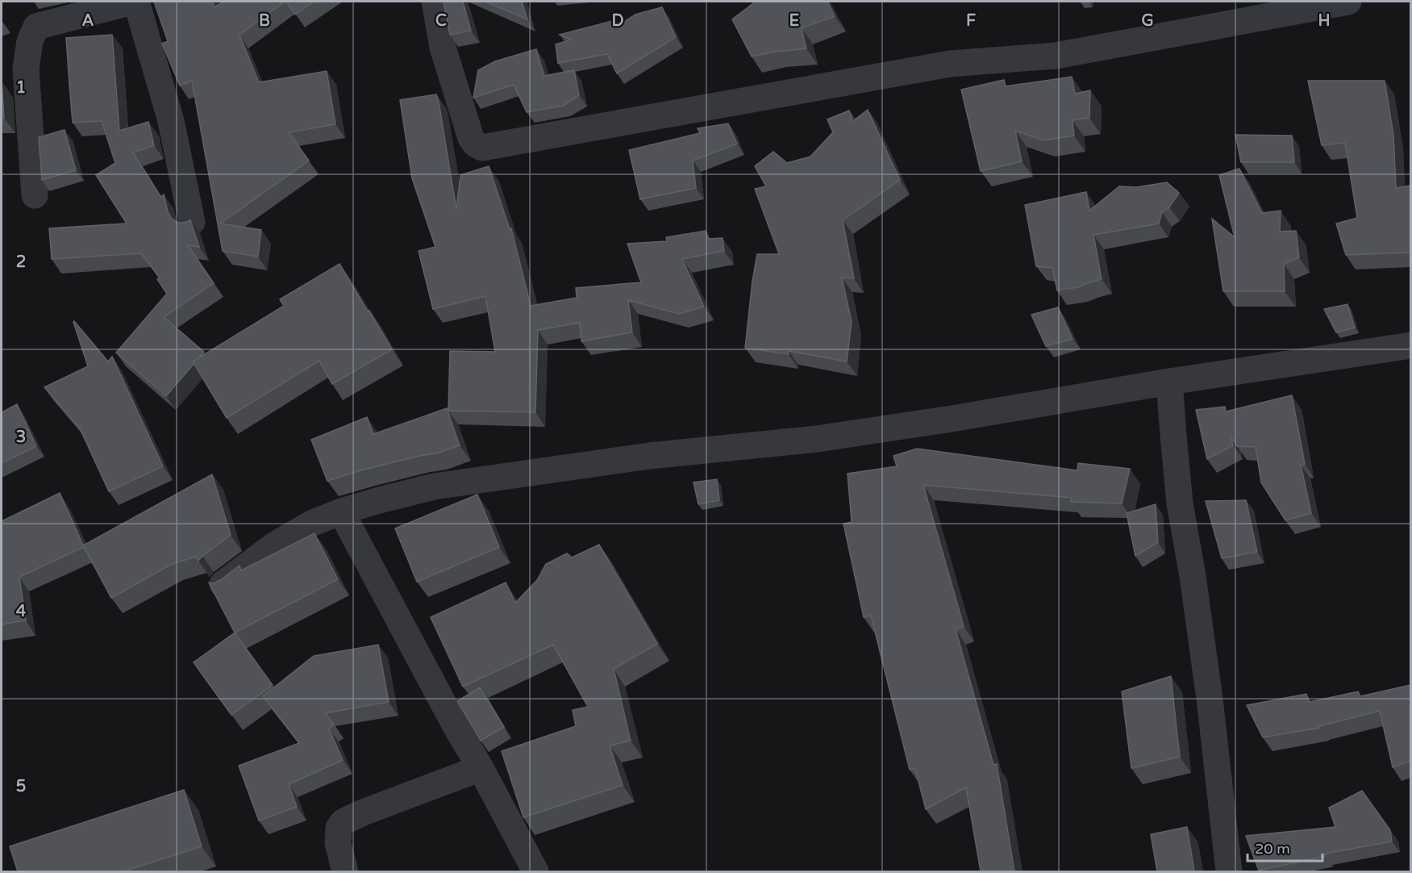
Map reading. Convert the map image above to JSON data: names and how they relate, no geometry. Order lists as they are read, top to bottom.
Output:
{
  "scale_bar": "20 m",
  "grid": {
    "columns": [
      "A",
      "B",
      "C",
      "D",
      "E",
      "F",
      "G",
      "H"
    ],
    "rows": [
      "1",
      "2",
      "3",
      "4",
      "5"
    ]
  }
}
